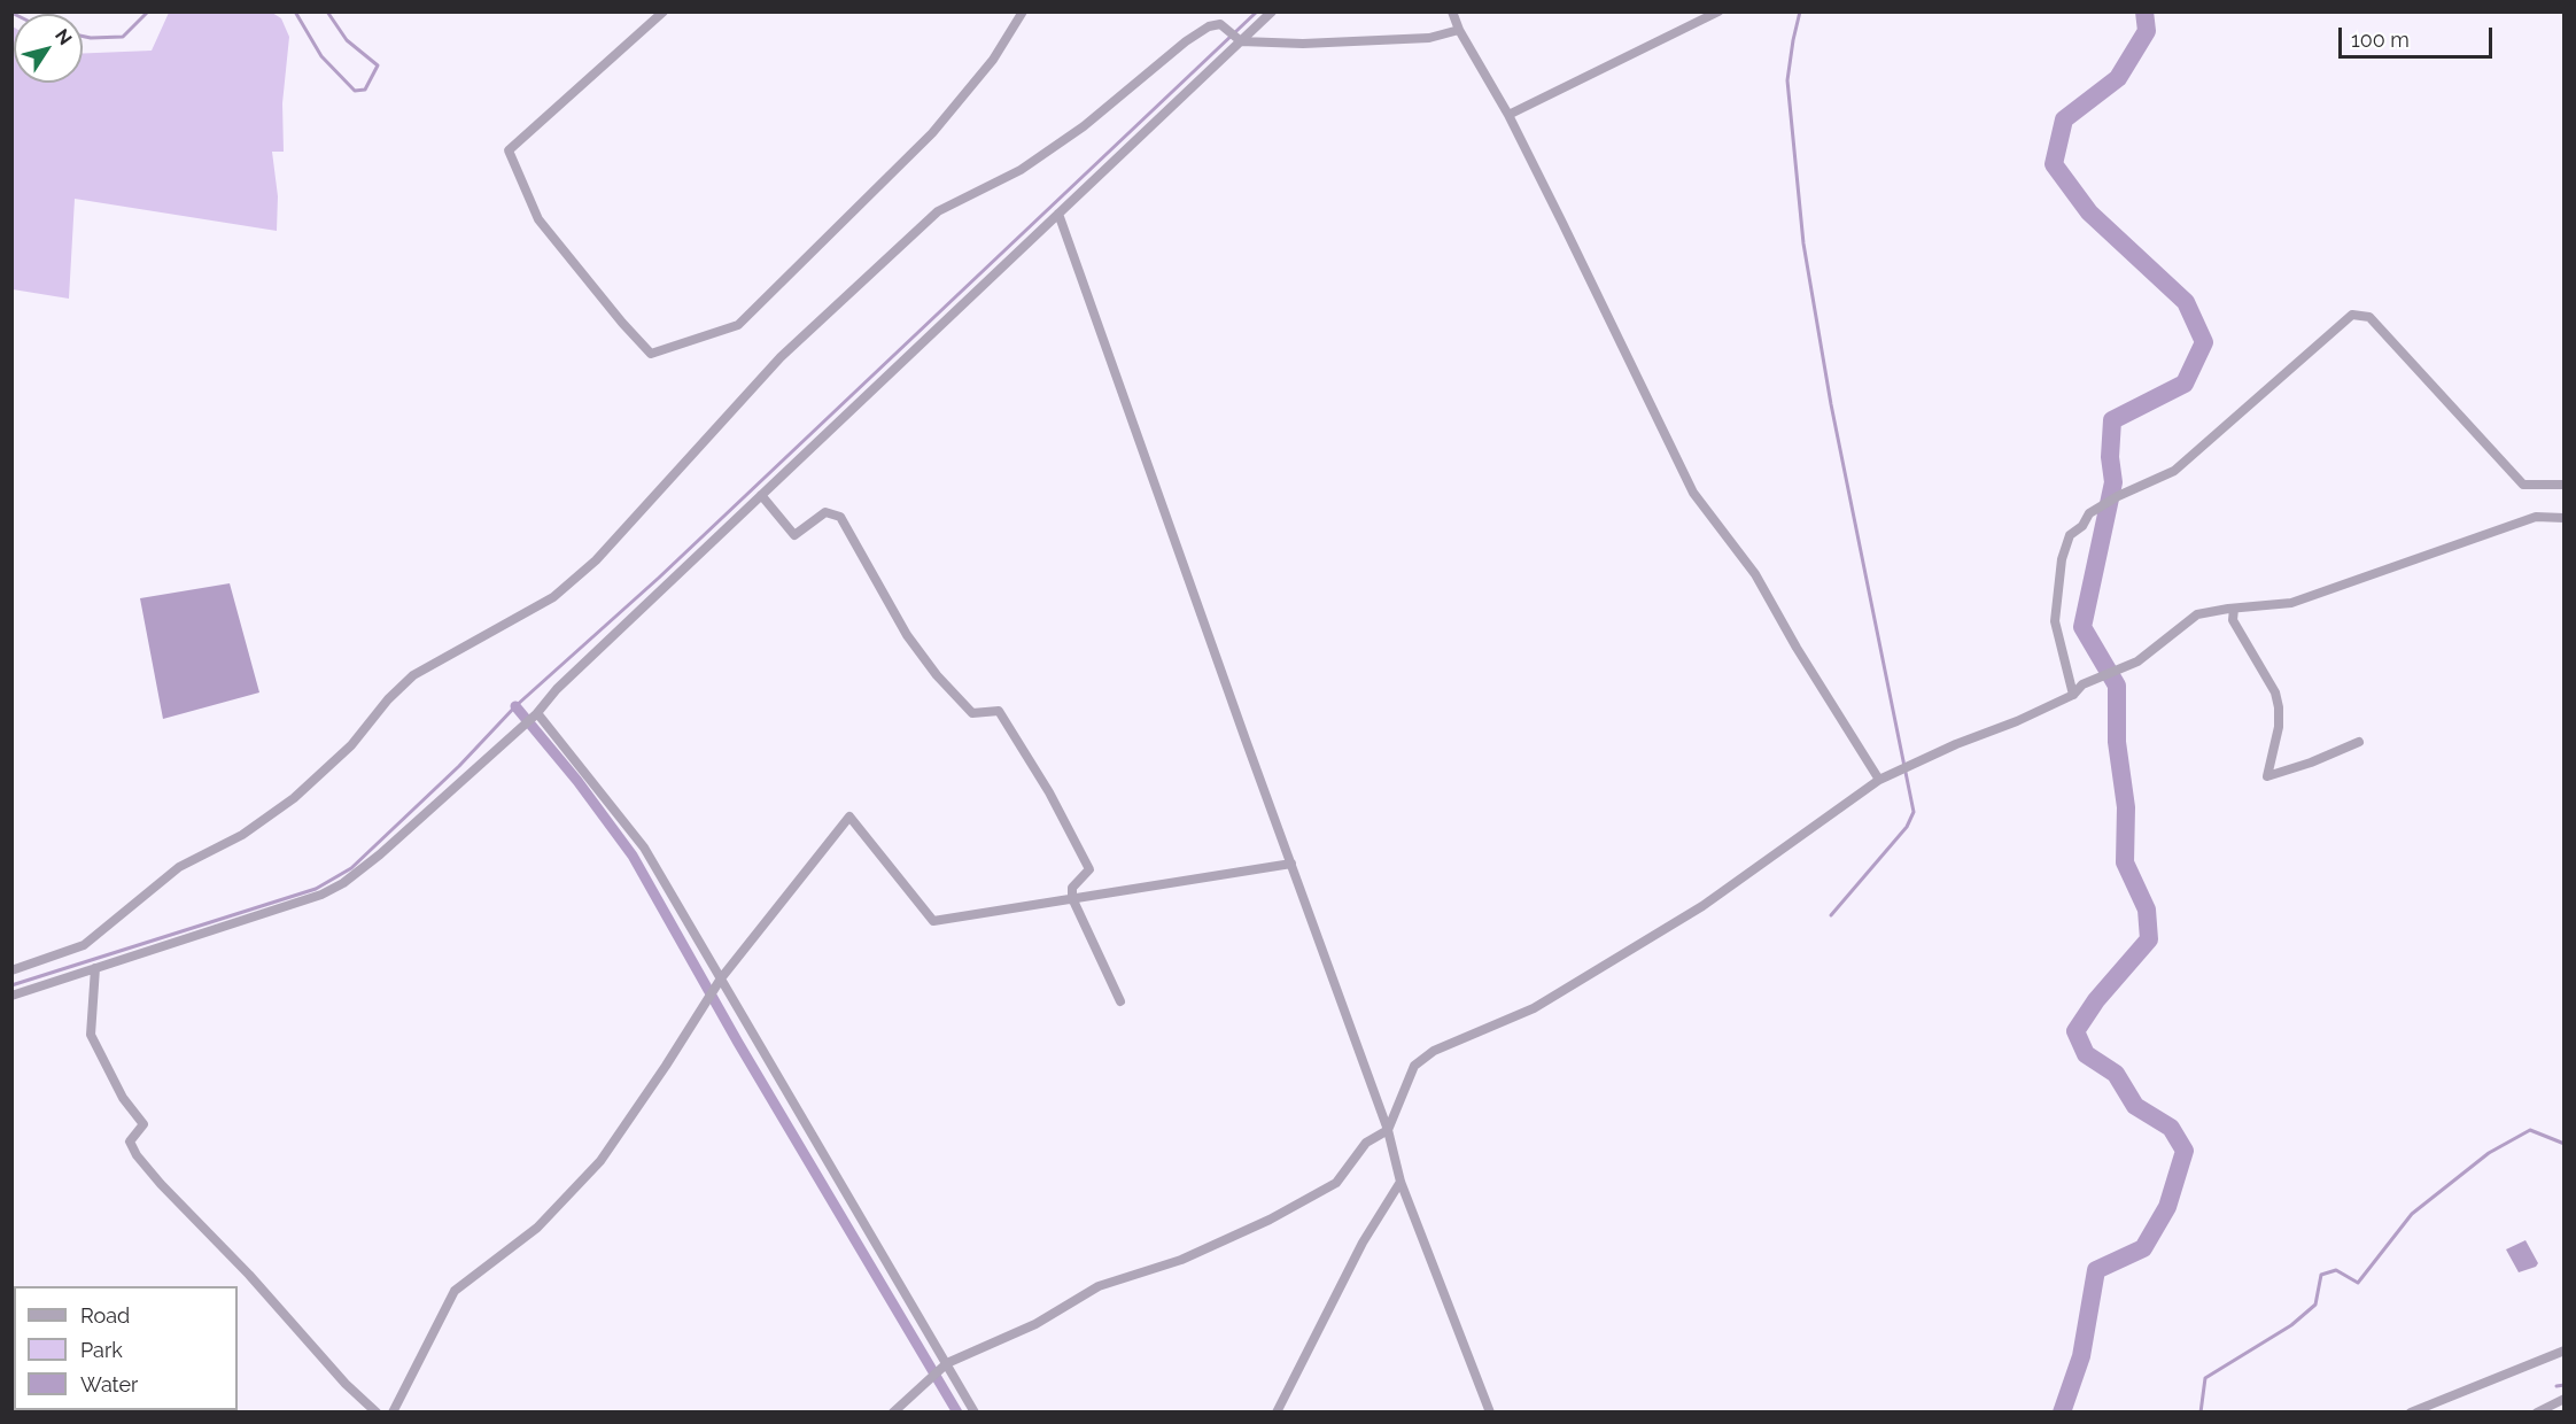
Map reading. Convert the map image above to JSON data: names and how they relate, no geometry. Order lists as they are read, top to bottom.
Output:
{
  "legend": ["Road", "Park", "Water"],
  "scale_bar": "100 m",
  "north": "top right"
}
